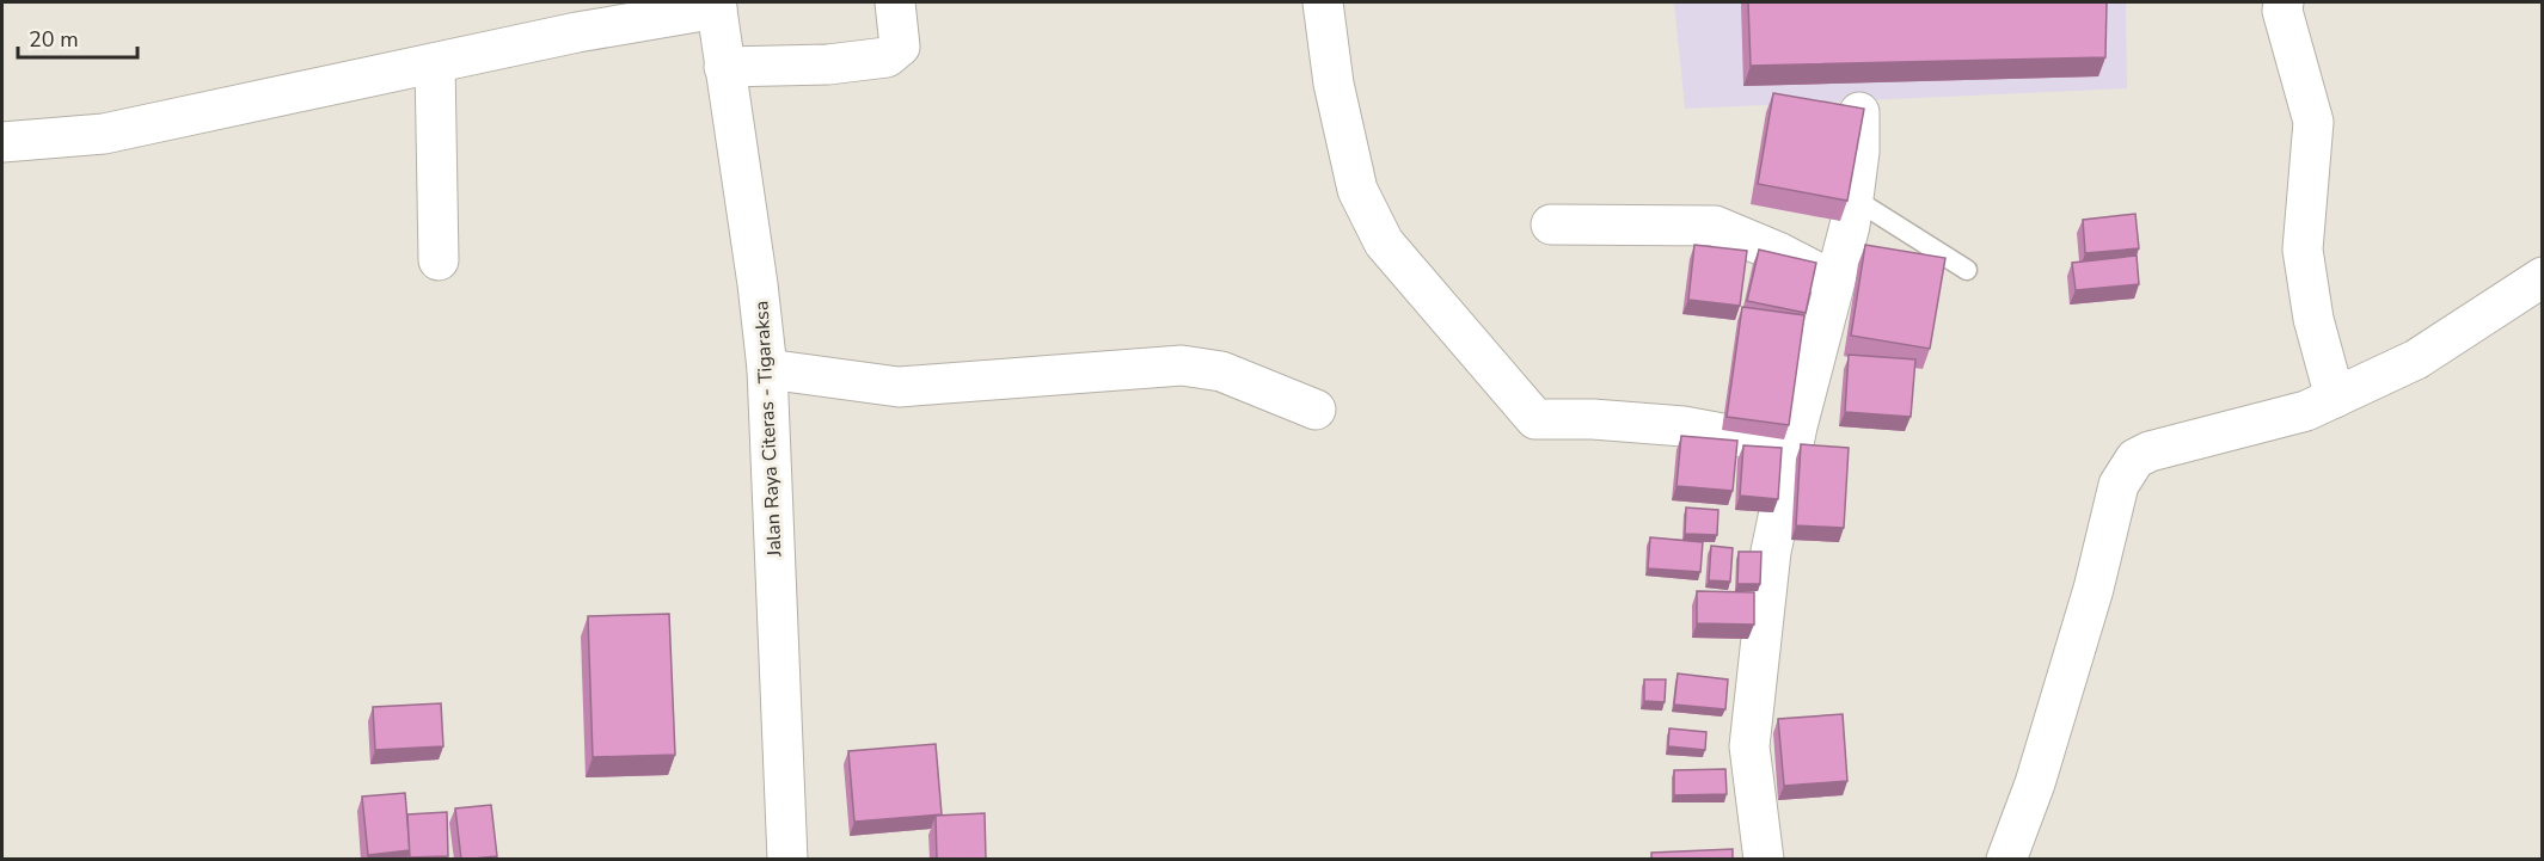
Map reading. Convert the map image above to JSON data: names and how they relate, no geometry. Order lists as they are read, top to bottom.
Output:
{
  "streets": {
    "street": ["Jalan Raya Citeras - Tigaraksa"]
  },
  "scale_bar": "20 m"
}
